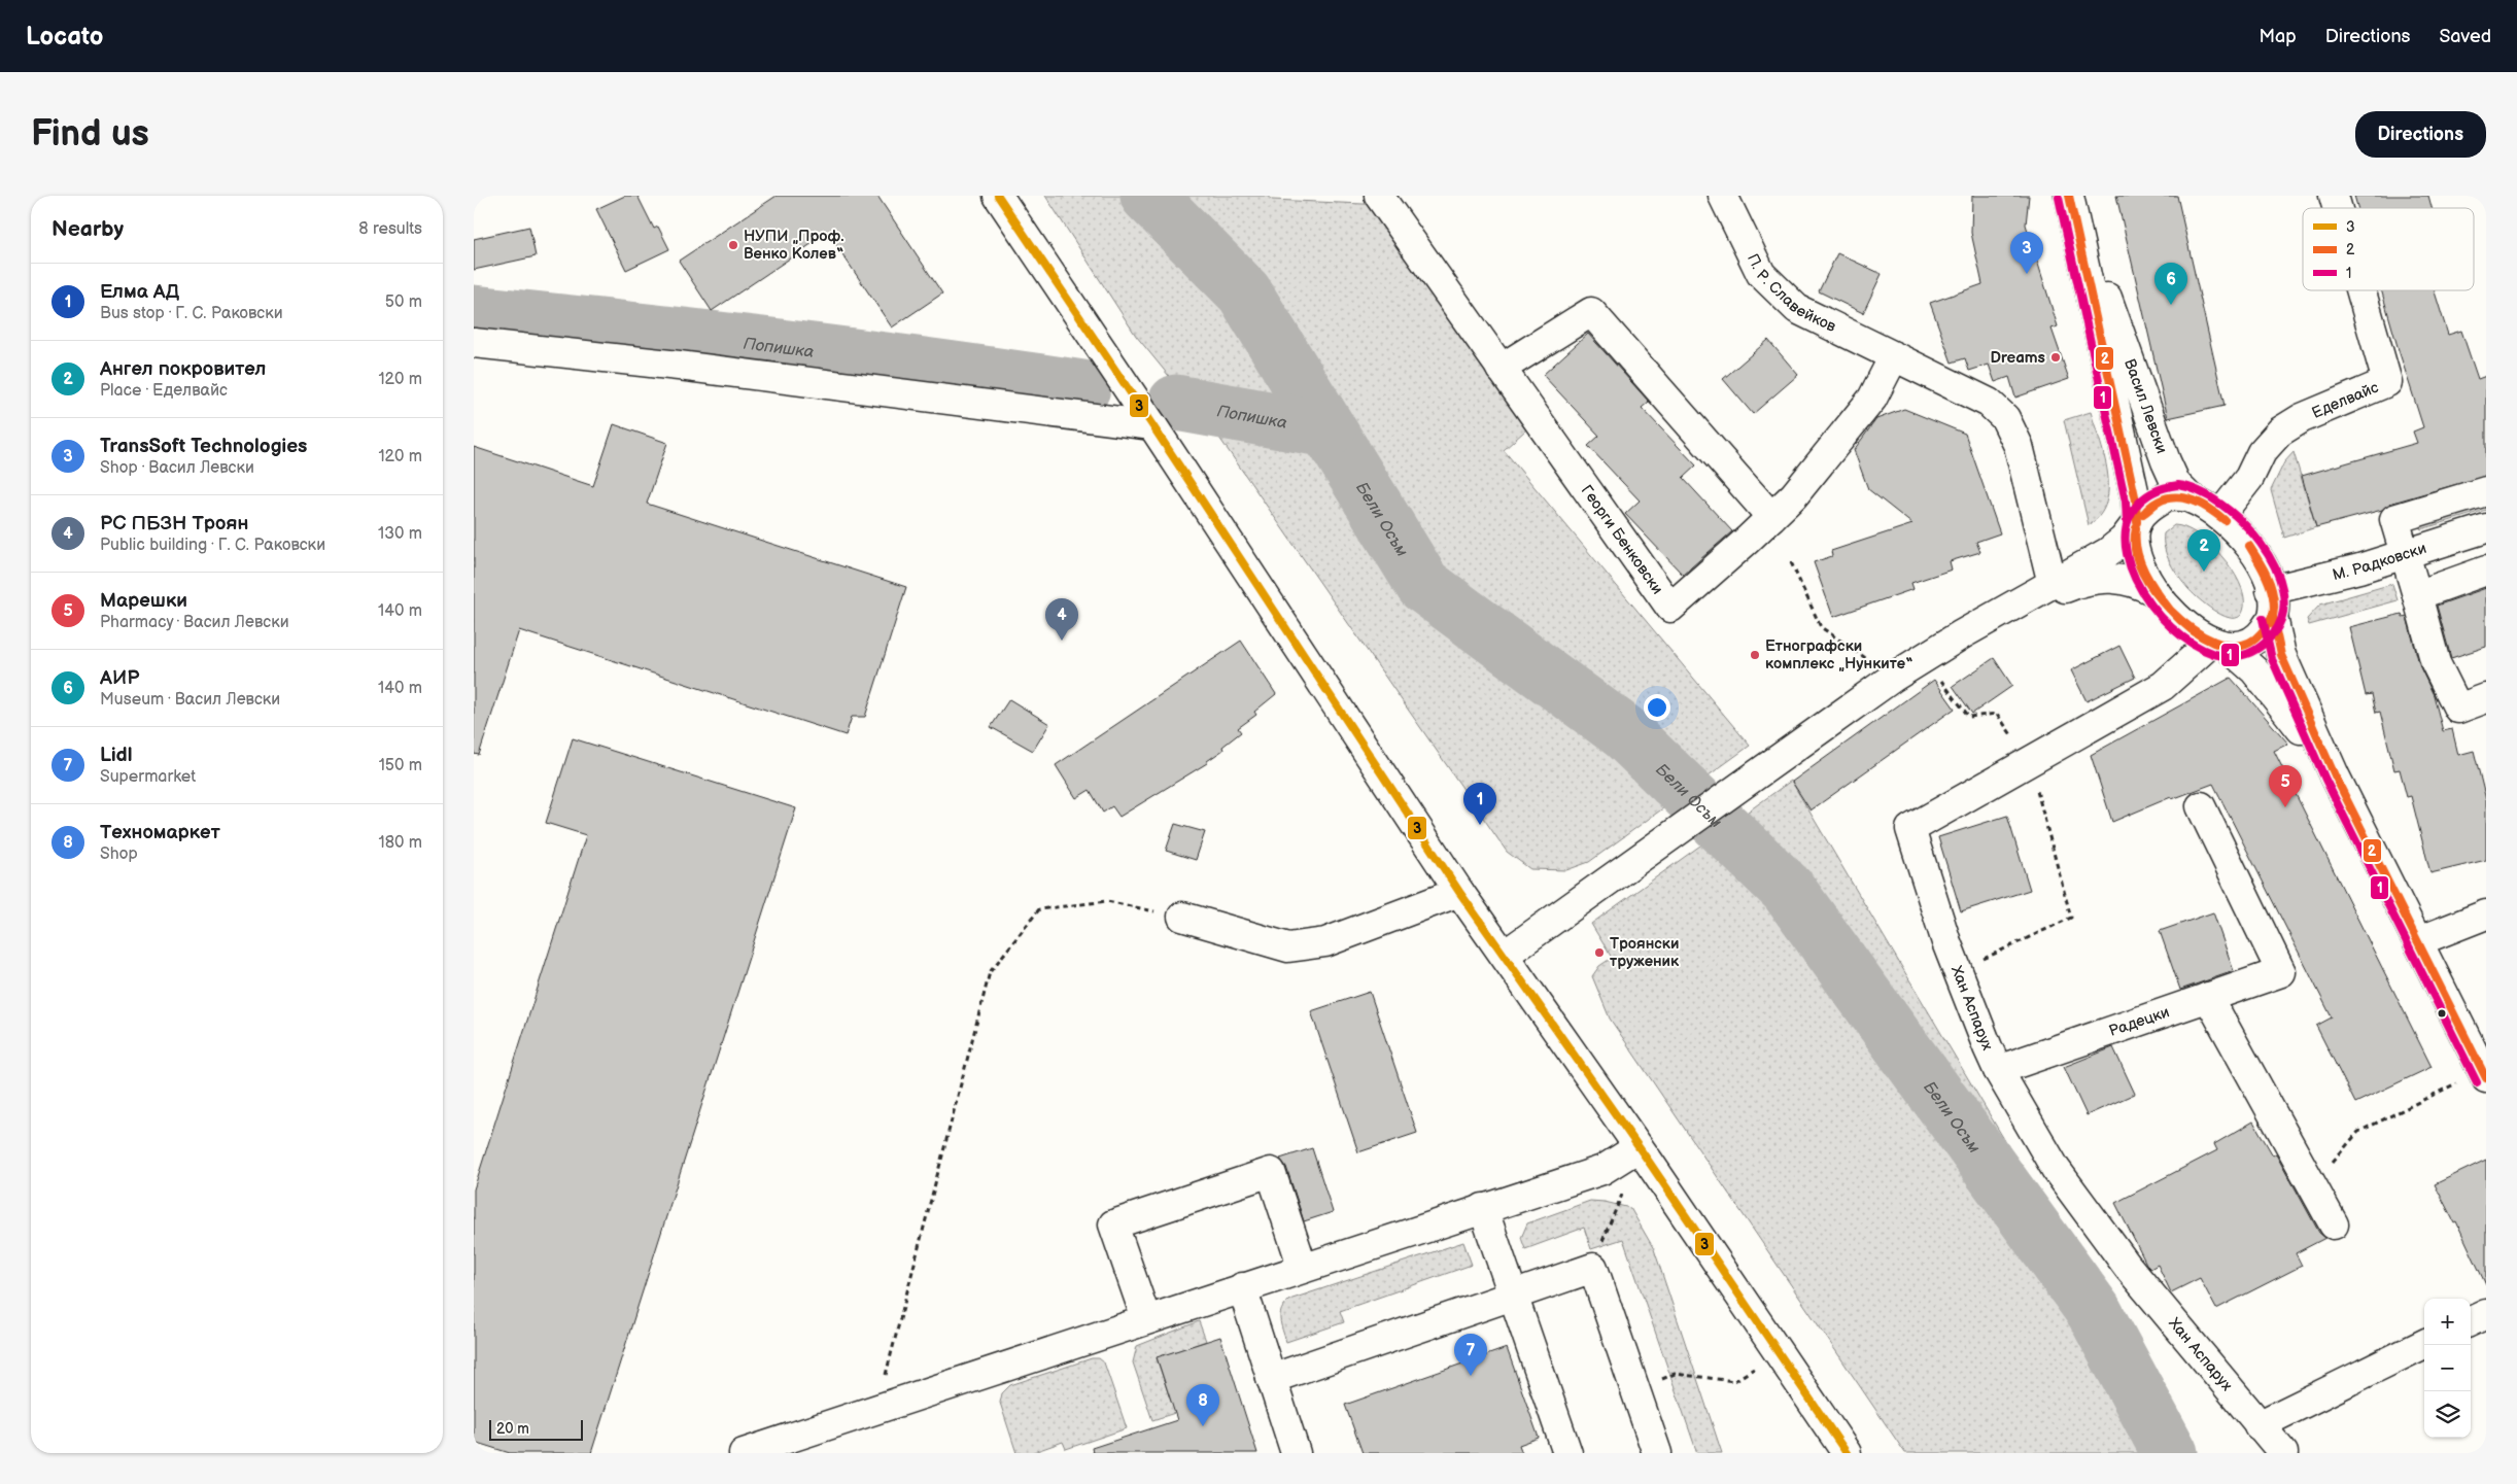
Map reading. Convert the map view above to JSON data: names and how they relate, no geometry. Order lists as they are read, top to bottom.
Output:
{
  "streets": {
    "street": [
      "П. Р. Славейков",
      "Еделвайс",
      "Васил Левски",
      "Георги Бенковски",
      "М. Радковски",
      "Хан Аспарух",
      "Радецки"
    ]
  },
  "crossings": [
    ["П. Р. Славейков", "Георги Бенковски"],
    ["Еделвайс", "Васил Левски"],
    ["Еделвайс", "М. Радковски"],
    ["Еделвайс", "Хан Аспарух"],
    ["Васил Левски", "М. Радковски"],
    ["Васил Левски", "Хан Аспарух"],
    ["М. Радковски", "Хан Аспарух"],
    ["Хан Аспарух", "Радецки"]
  ],
  "water": ["Попишка", "Бели Осъм"],
  "places": [
    "НУПИ „Проф. Венко Колев“",
    "Dreams",
    "Етнографски комплекс „Нунките“",
    "Троянски труженик"
  ],
  "lines": ["transit line 3", "transit line 2", "transit line 1"],
  "legend": ["3", "2", "1"],
  "scale_bar": "20 m",
  "page": {
    "header": "Locato",
    "nav": ["Map", "Directions", "Saved"],
    "buttons": "Directions",
    "title": "Find us",
    "heading": ["Nearby", "8 results"],
    "pins": [
      "3",
      "6",
      "2",
      "4",
      "5",
      "1",
      "7",
      "8"
    ],
    "list": [
      {
        "mark": "1",
        "name": "Елма АД",
        "note": "Bus stop · Г. С. Раковски",
        "value": "50 m"
      },
      {
        "mark": "2",
        "name": "Ангел покровител",
        "note": "Place · Еделвайс",
        "value": "120 m"
      },
      {
        "mark": "3",
        "name": "TransSoft Technologies",
        "note": "Shop · Васил Левски",
        "value": "120 m"
      },
      {
        "mark": "4",
        "name": "РС ПБЗН Троян",
        "note": "Public building · Г. С. Раковски",
        "value": "130 m"
      },
      {
        "mark": "5",
        "name": "Марешки",
        "note": "Pharmacy · Васил Левски",
        "value": "140 m"
      },
      {
        "mark": "6",
        "name": "АИР",
        "note": "Museum · Васил Левски",
        "value": "140 m"
      },
      {
        "mark": "7",
        "name": "Lidl",
        "note": "Supermarket",
        "value": "150 m"
      },
      {
        "mark": "8",
        "name": "Техномаркет",
        "note": "Shop",
        "value": "180 m"
      }
    ],
    "map_buttons": ["+", "−"],
    "scale": "20 m"
  }
}
